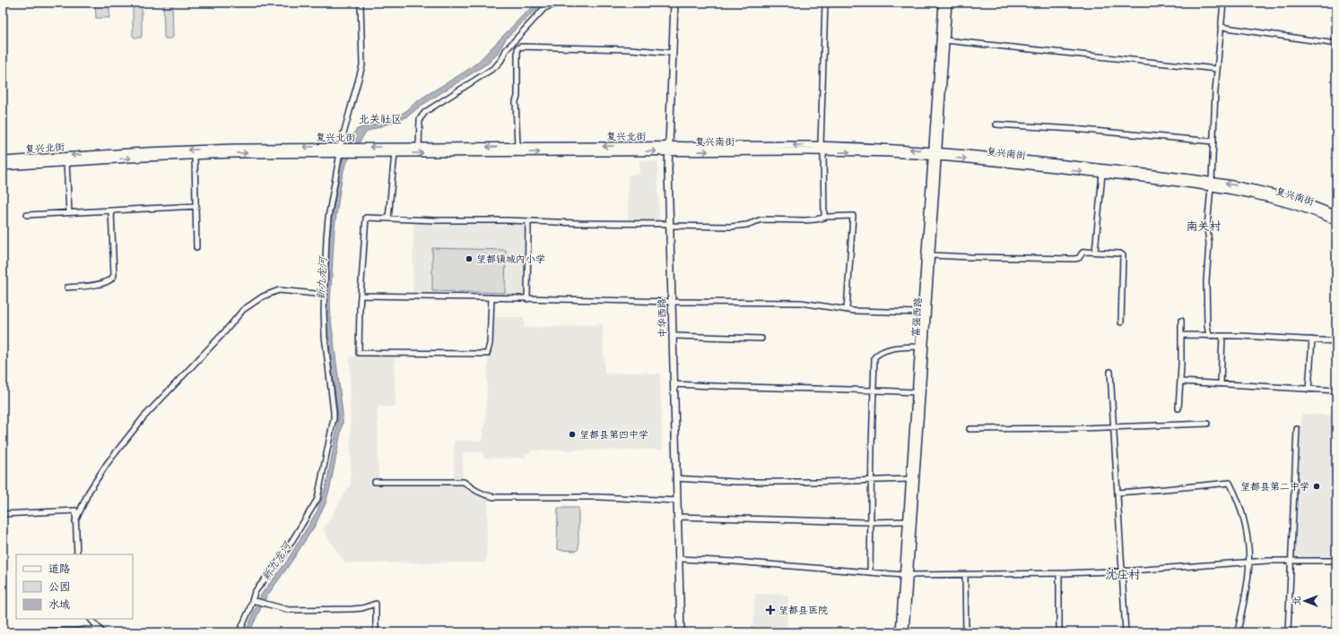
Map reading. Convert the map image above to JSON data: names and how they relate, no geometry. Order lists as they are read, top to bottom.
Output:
{
  "streets": {
    "main road": [
      "复兴北街",
      "复兴南街",
      "富强西路",
      "中华西路"
    ]
  },
  "crossings": [
    ["复兴北街", "复兴南街"],
    ["复兴北街", "中华西路"],
    ["复兴南街", "富强西路"],
    ["复兴南街", "中华西路"]
  ],
  "districts": ["北关社区", "南关村", "沈庄村"],
  "water": ["新九龙河"],
  "places": {
    "other": ["望都镇城内小学", "望都县第四中学", "望都县第二中学"],
    "health": ["望都县医院"]
  },
  "legend": ["道路", "公园", "水域"],
  "north": "left"
}
